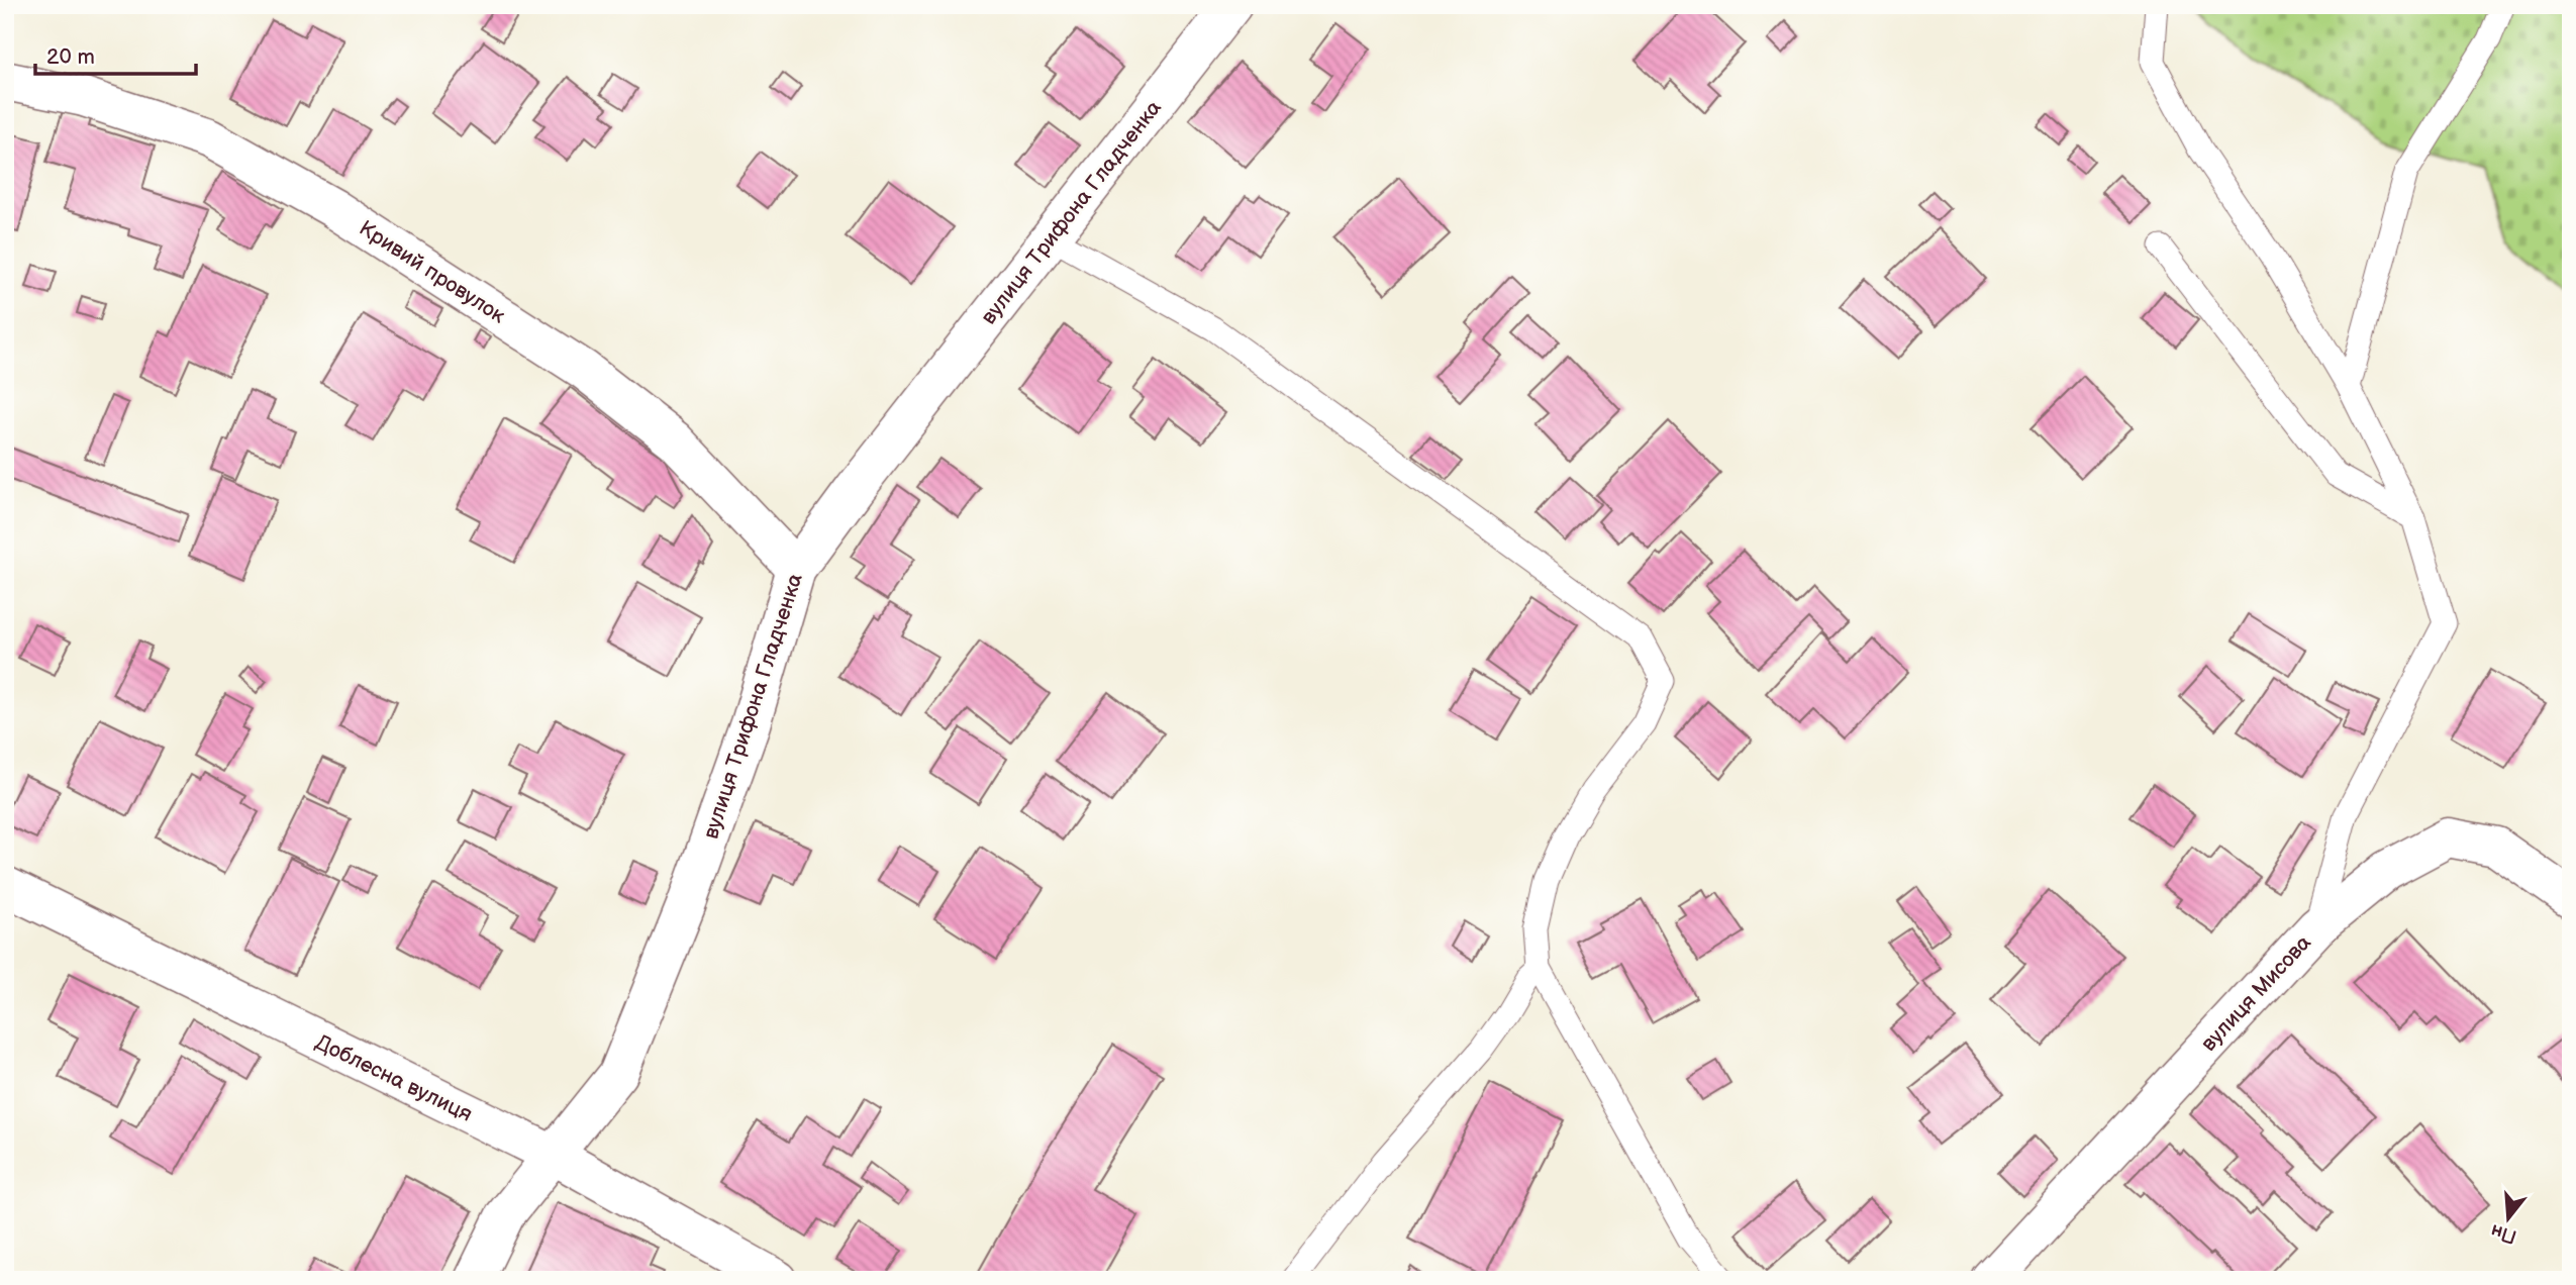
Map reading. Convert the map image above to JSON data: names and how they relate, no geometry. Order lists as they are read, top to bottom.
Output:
{
  "streets": {
    "street": [
      "вулиця Трифона Гладченка",
      "Кривий провулок",
      "вулиця Мисова",
      "Доблесна вулиця"
    ]
  },
  "crossings": [
    ["вулиця Трифона Гладченка", "Кривий провулок"],
    ["вулиця Трифона Гладченка", "Доблесна вулиця"]
  ],
  "scale_bar": "20 m",
  "north": "bottom"
}
